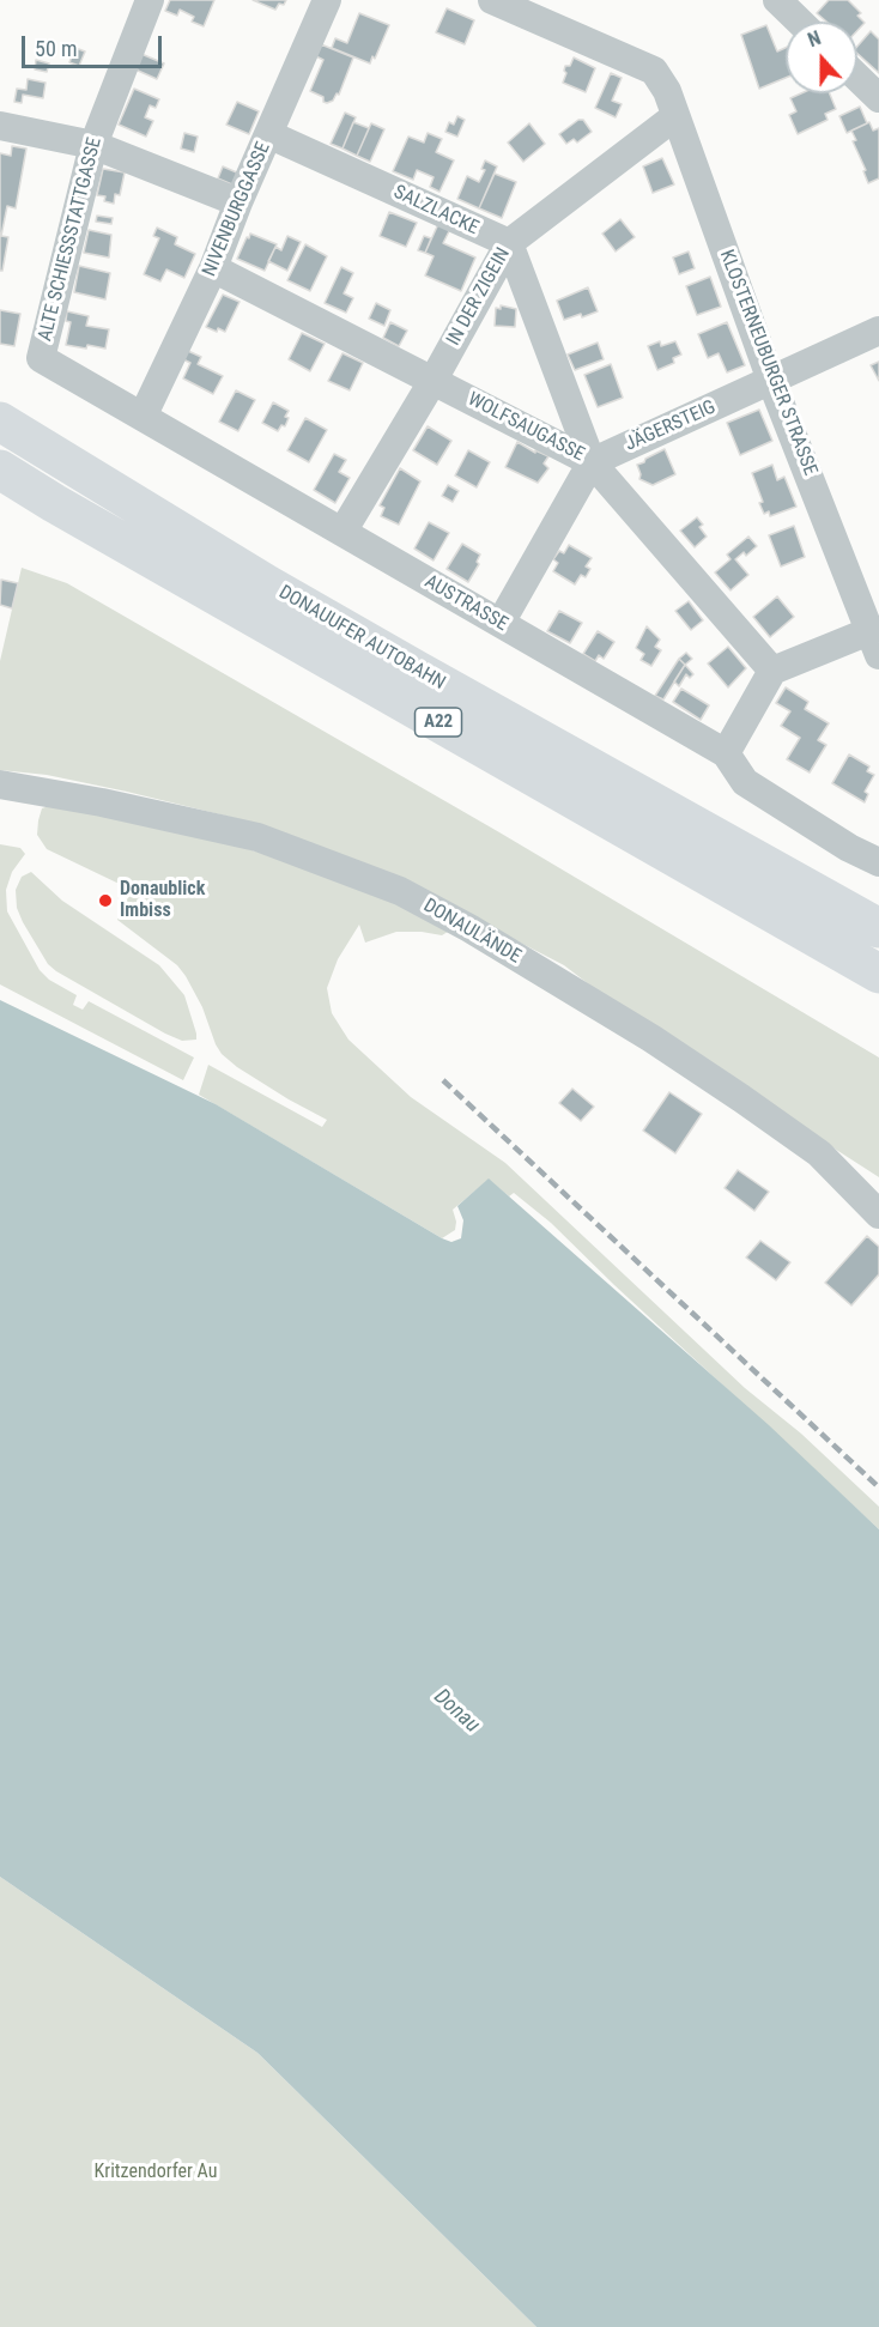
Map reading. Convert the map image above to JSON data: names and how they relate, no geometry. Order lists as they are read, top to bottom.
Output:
{
  "streets": {
    "highway": ["DONAUUFER AUTOBAHN", "A22"],
    "street": [
      "NIVENBURGGASSE",
      "SALZLACKE",
      "ALTE SCHIESSSTATTGASSE",
      "IN DER ZIGEIN",
      "KLOSTERNEUBURGER STRASSE",
      "JÄGERSTEIG",
      "WOLFSAUGASSE",
      "AUSTRASSE",
      "DONAULÄNDE"
    ]
  },
  "crossings": [
    ["NIVENBURGGASSE", "SALZLACKE"],
    ["NIVENBURGGASSE", "WOLFSAUGASSE"],
    ["NIVENBURGGASSE", "AUSTRASSE"],
    ["SALZLACKE", "IN DER ZIGEIN"],
    ["ALTE SCHIESSSTATTGASSE", "AUSTRASSE"],
    ["IN DER ZIGEIN", "KLOSTERNEUBURGER STRASSE"],
    ["IN DER ZIGEIN", "WOLFSAUGASSE"],
    ["IN DER ZIGEIN", "AUSTRASSE"],
    ["KLOSTERNEUBURGER STRASSE", "JÄGERSTEIG"],
    ["JÄGERSTEIG", "WOLFSAUGASSE"]
  ],
  "water": ["Donau"],
  "parks": ["Kritzendorfer Au"],
  "places": ["Donaublick Imbiss"],
  "scale_bar": "50 m",
  "north": "top"
}
